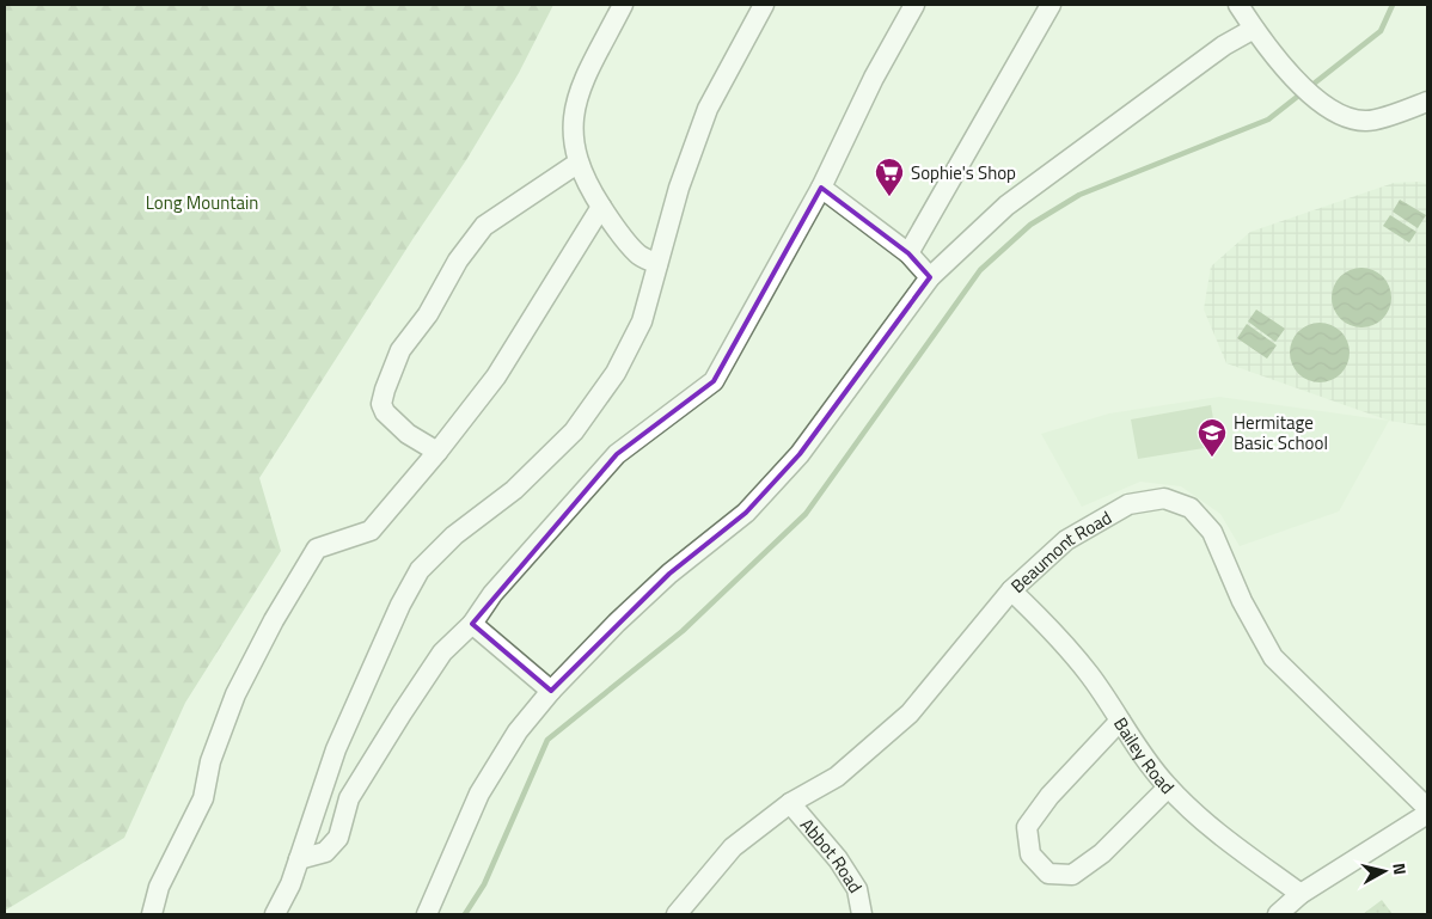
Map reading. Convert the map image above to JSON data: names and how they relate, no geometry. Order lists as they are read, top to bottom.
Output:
{
  "streets": {
    "street": ["Beaumont Road", "Bailey Road", "Abbot Road"]
  },
  "crossings": [
    ["Beaumont Road", "Bailey Road"],
    ["Beaumont Road", "Abbot Road"]
  ],
  "parks": ["Long Mountain"],
  "places": {
    "supermarket": ["Sophie's Shop"],
    "school or university": ["Hermitage Basic School"]
  },
  "north": "right"
}
